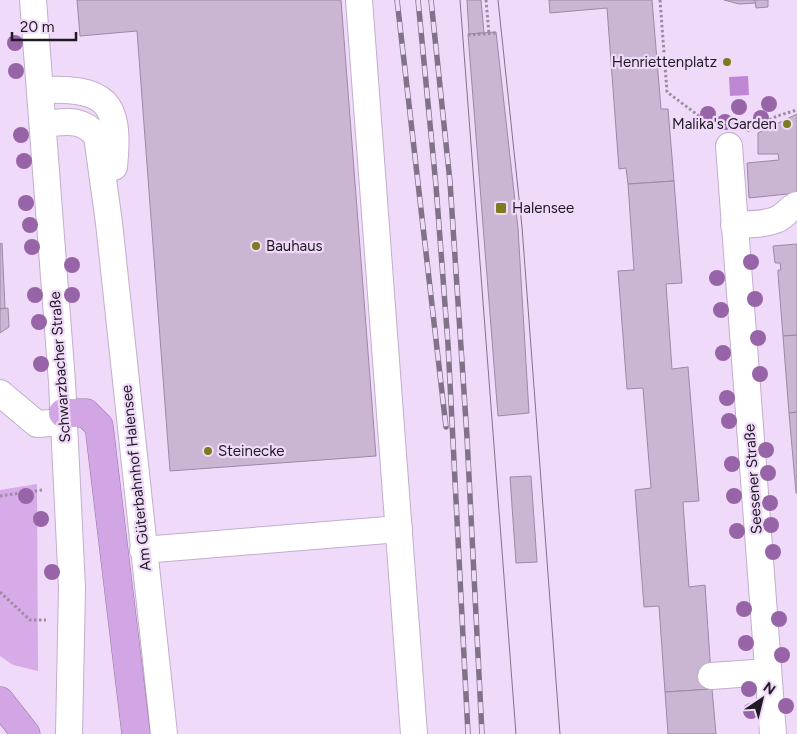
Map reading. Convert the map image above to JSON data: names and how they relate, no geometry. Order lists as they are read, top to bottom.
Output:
{
  "streets": {
    "street": ["Schwarzbacher Straße", "Am Güterbahnhof Halensee", "Seesener Straße"]
  },
  "crossings": [
    ["Schwarzbacher Straße", "Am Güterbahnhof Halensee"]
  ],
  "places": {
    "other": [
      "Henriettenplatz",
      "Malika's Garden",
      "Bauhaus",
      "Steinecke"
    ],
    "transit": ["Halensee"]
  },
  "scale_bar": "20 m",
  "north": "top right"
}
